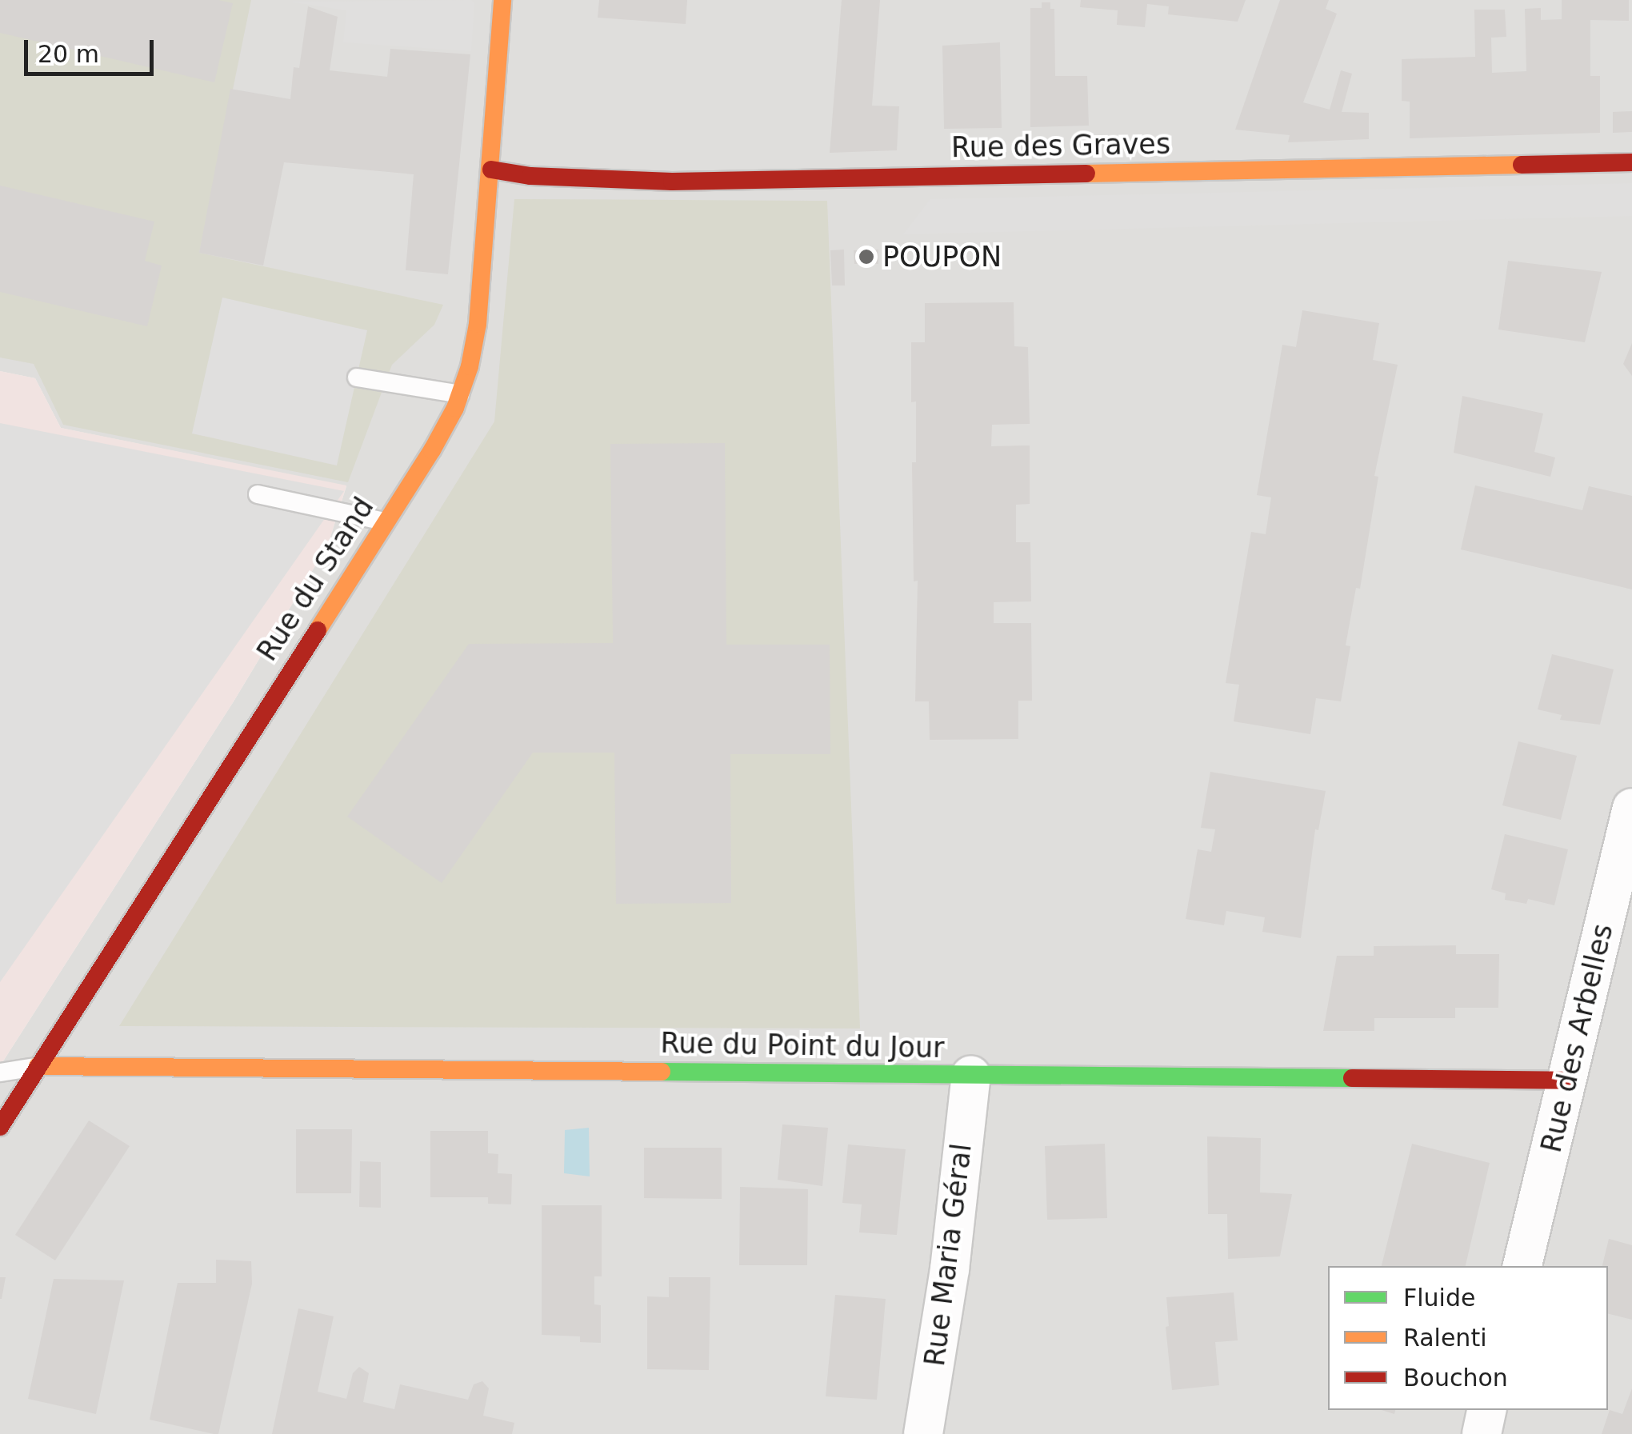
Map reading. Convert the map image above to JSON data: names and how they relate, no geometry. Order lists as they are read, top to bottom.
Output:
{
  "streets": {
    "street": [
      "Rue des Graves",
      "Rue du Stand",
      "Rue des Arbelles",
      "Rue du Point du Jour",
      "Rue Maria Géral"
    ]
  },
  "crossings": [
    ["Rue des Graves", "Rue du Stand"],
    ["Rue du Stand", "Rue du Point du Jour"],
    ["Rue des Arbelles", "Rue du Point du Jour"],
    ["Rue du Point du Jour", "Rue Maria Géral"]
  ],
  "places": ["POUPON"],
  "legend": ["Fluide", "Ralenti", "Bouchon"],
  "scale_bar": "20 m"
}
